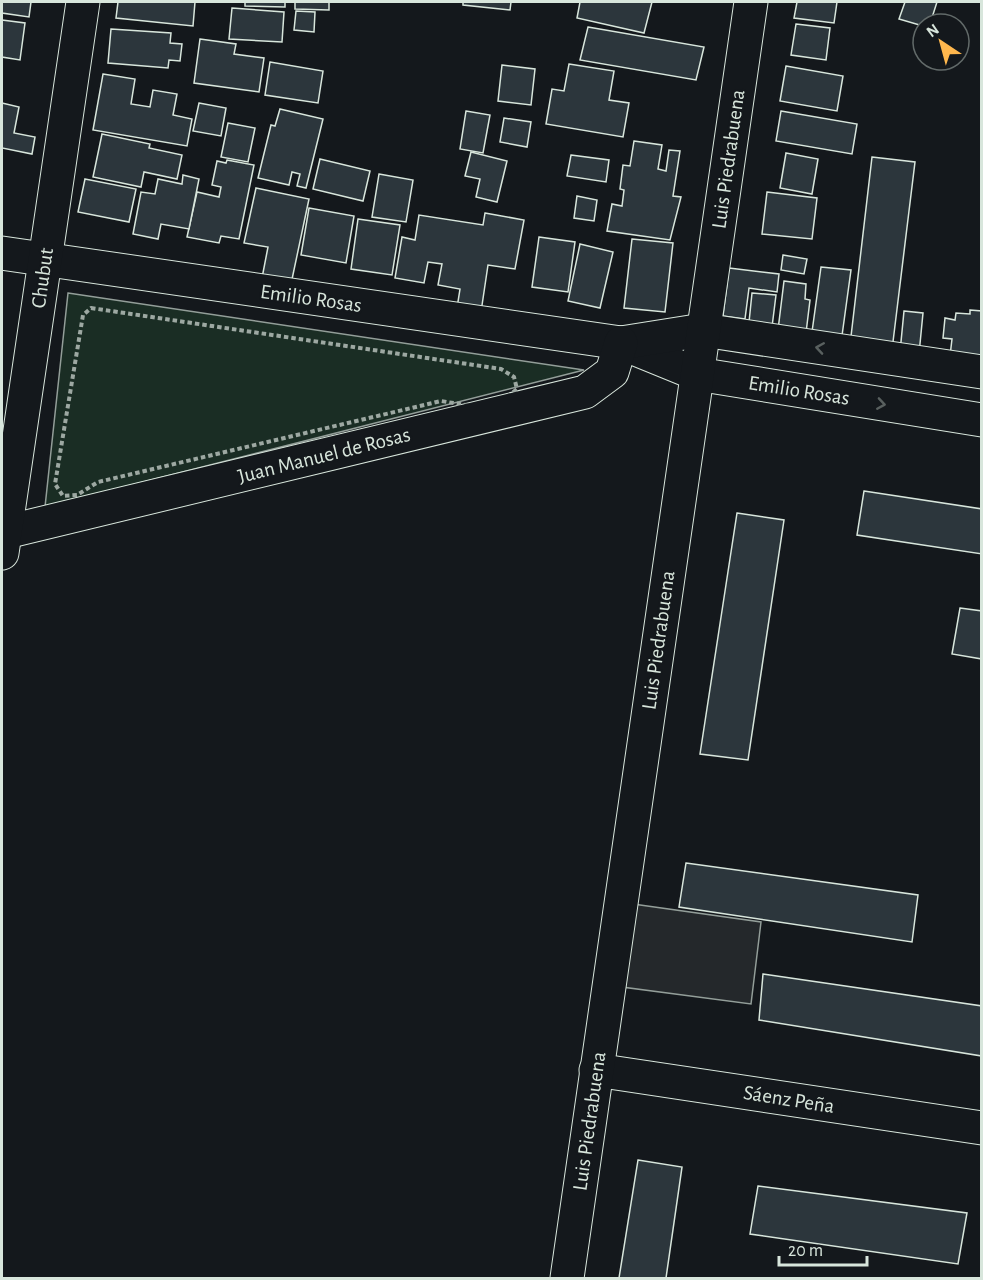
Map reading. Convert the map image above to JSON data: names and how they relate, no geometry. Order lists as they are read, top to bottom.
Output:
{
  "streets": {
    "street": [
      "Luis Piedrabuena",
      "Chubut",
      "Emilio Rosas",
      "Juan Manuel de Rosas",
      "Sáenz Peña"
    ]
  },
  "crossings": [
    ["Luis Piedrabuena", "Emilio Rosas"],
    ["Luis Piedrabuena", "Sáenz Peña"],
    ["Chubut", "Emilio Rosas"],
    ["Chubut", "Juan Manuel de Rosas"],
    ["Emilio Rosas", "Juan Manuel de Rosas"]
  ],
  "scale_bar": "20 m",
  "north": "top left"
}
